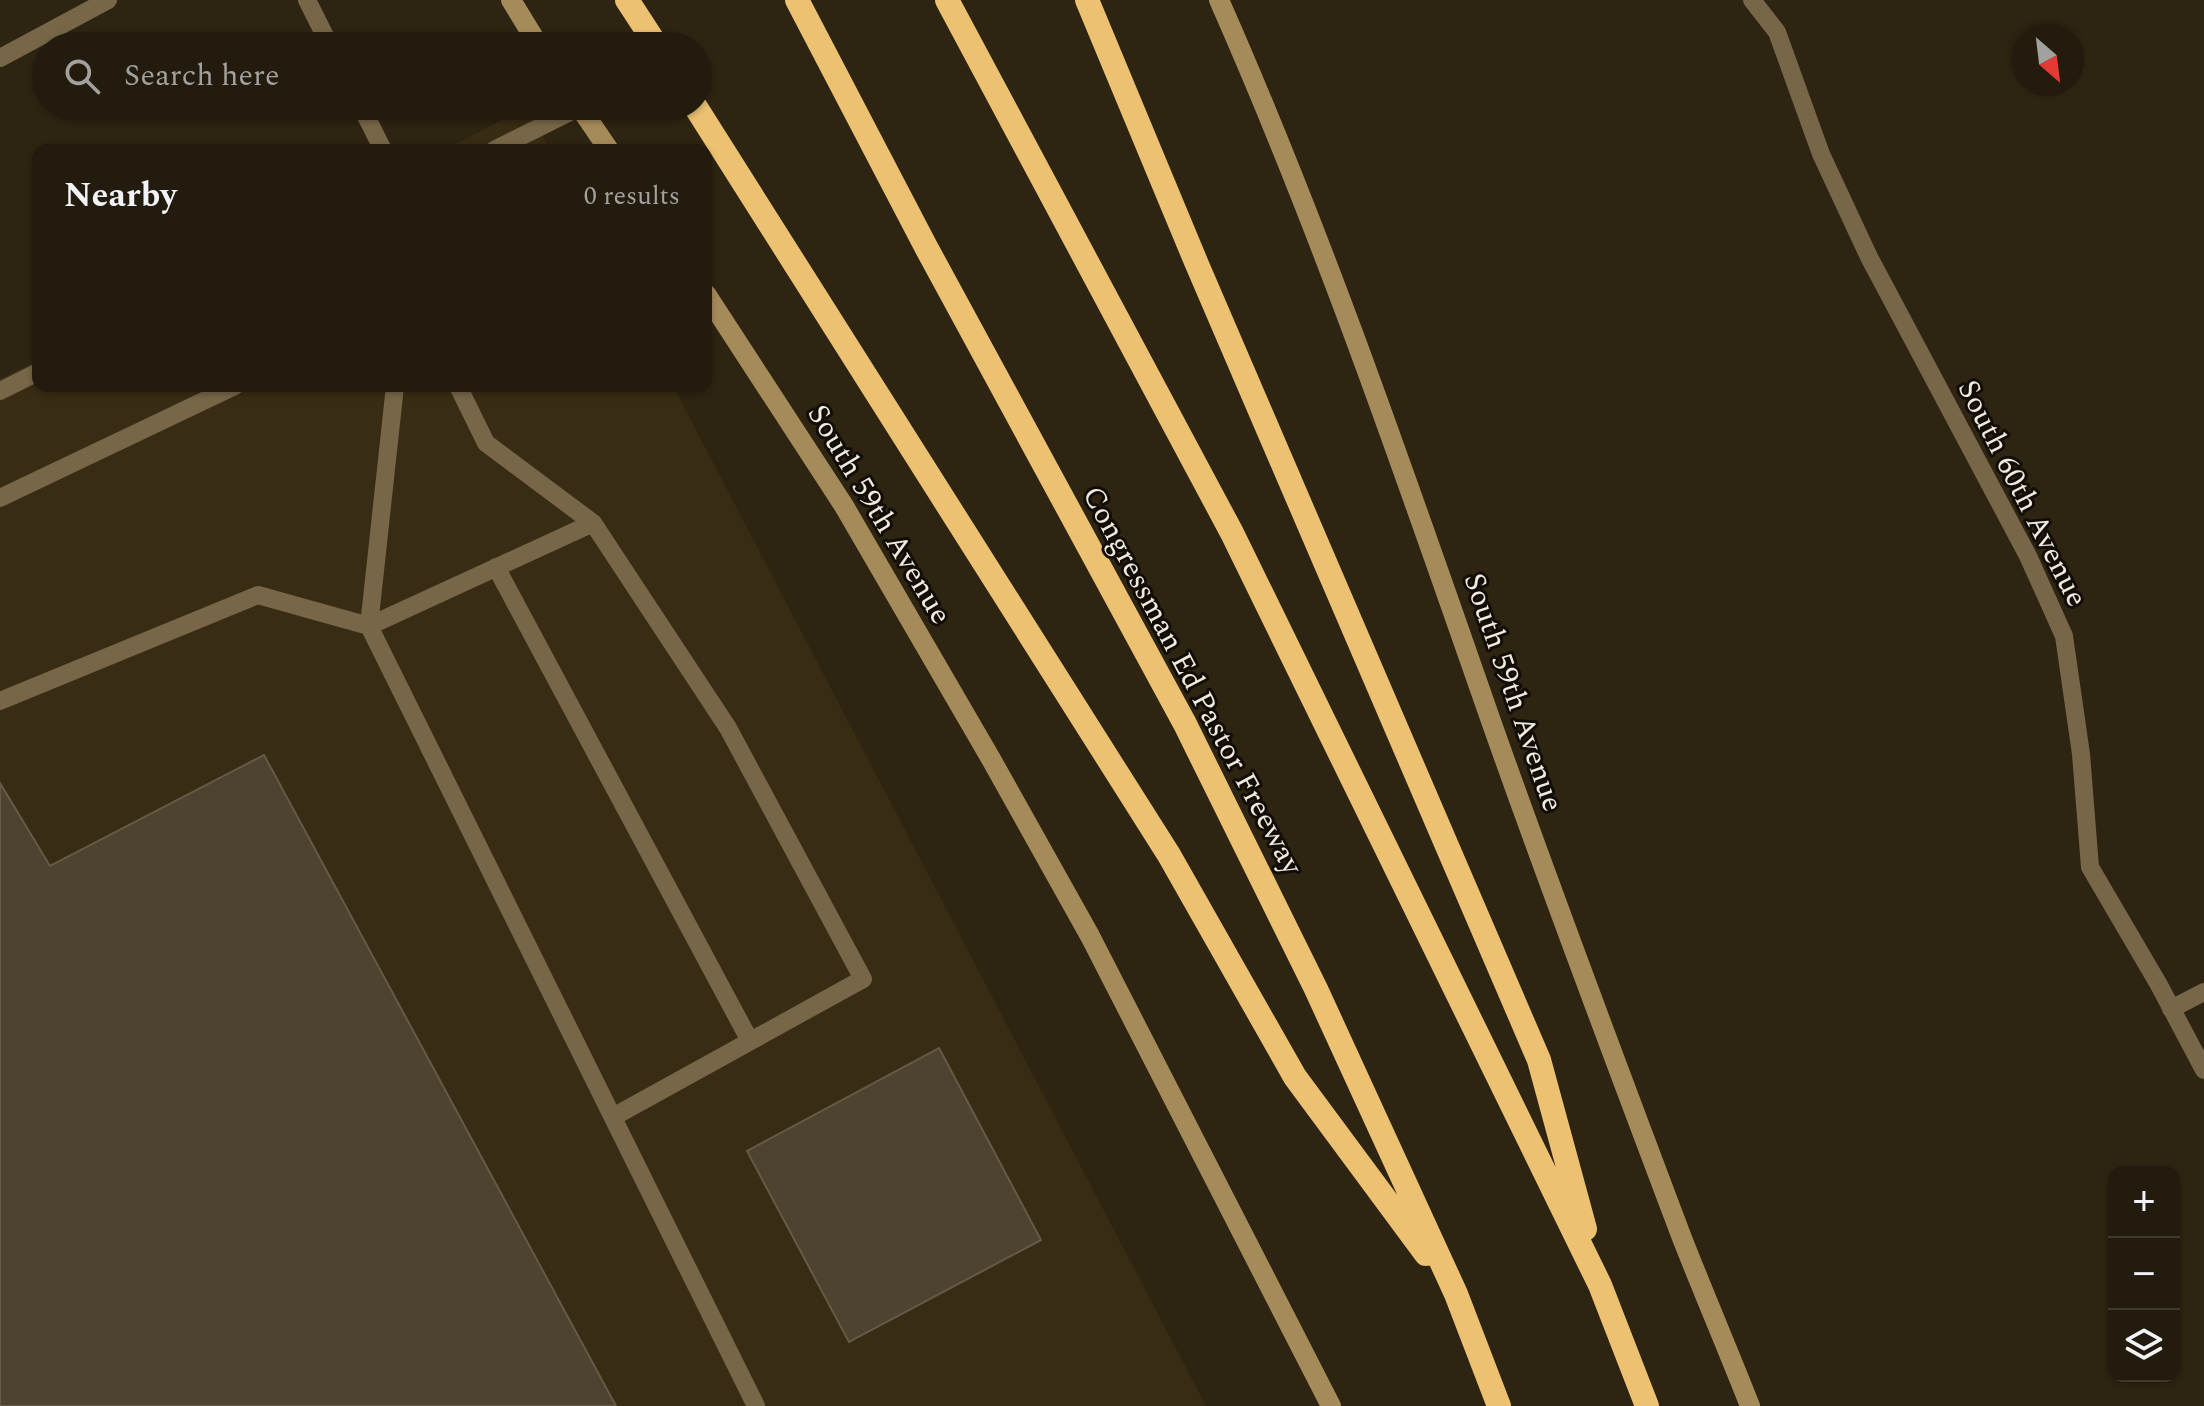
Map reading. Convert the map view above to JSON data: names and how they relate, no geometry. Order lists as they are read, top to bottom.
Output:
{
  "streets": {
    "highway": ["Congressman Ed Pastor Freeway"],
    "main road": ["South 59th Avenue"],
    "lane": ["South 60th Avenue"]
  },
  "north": "bottom right",
  "page": {
    "search": "Search here",
    "heading": ["Nearby", "0 results"],
    "map_buttons": ["+", "−"]
  }
}
